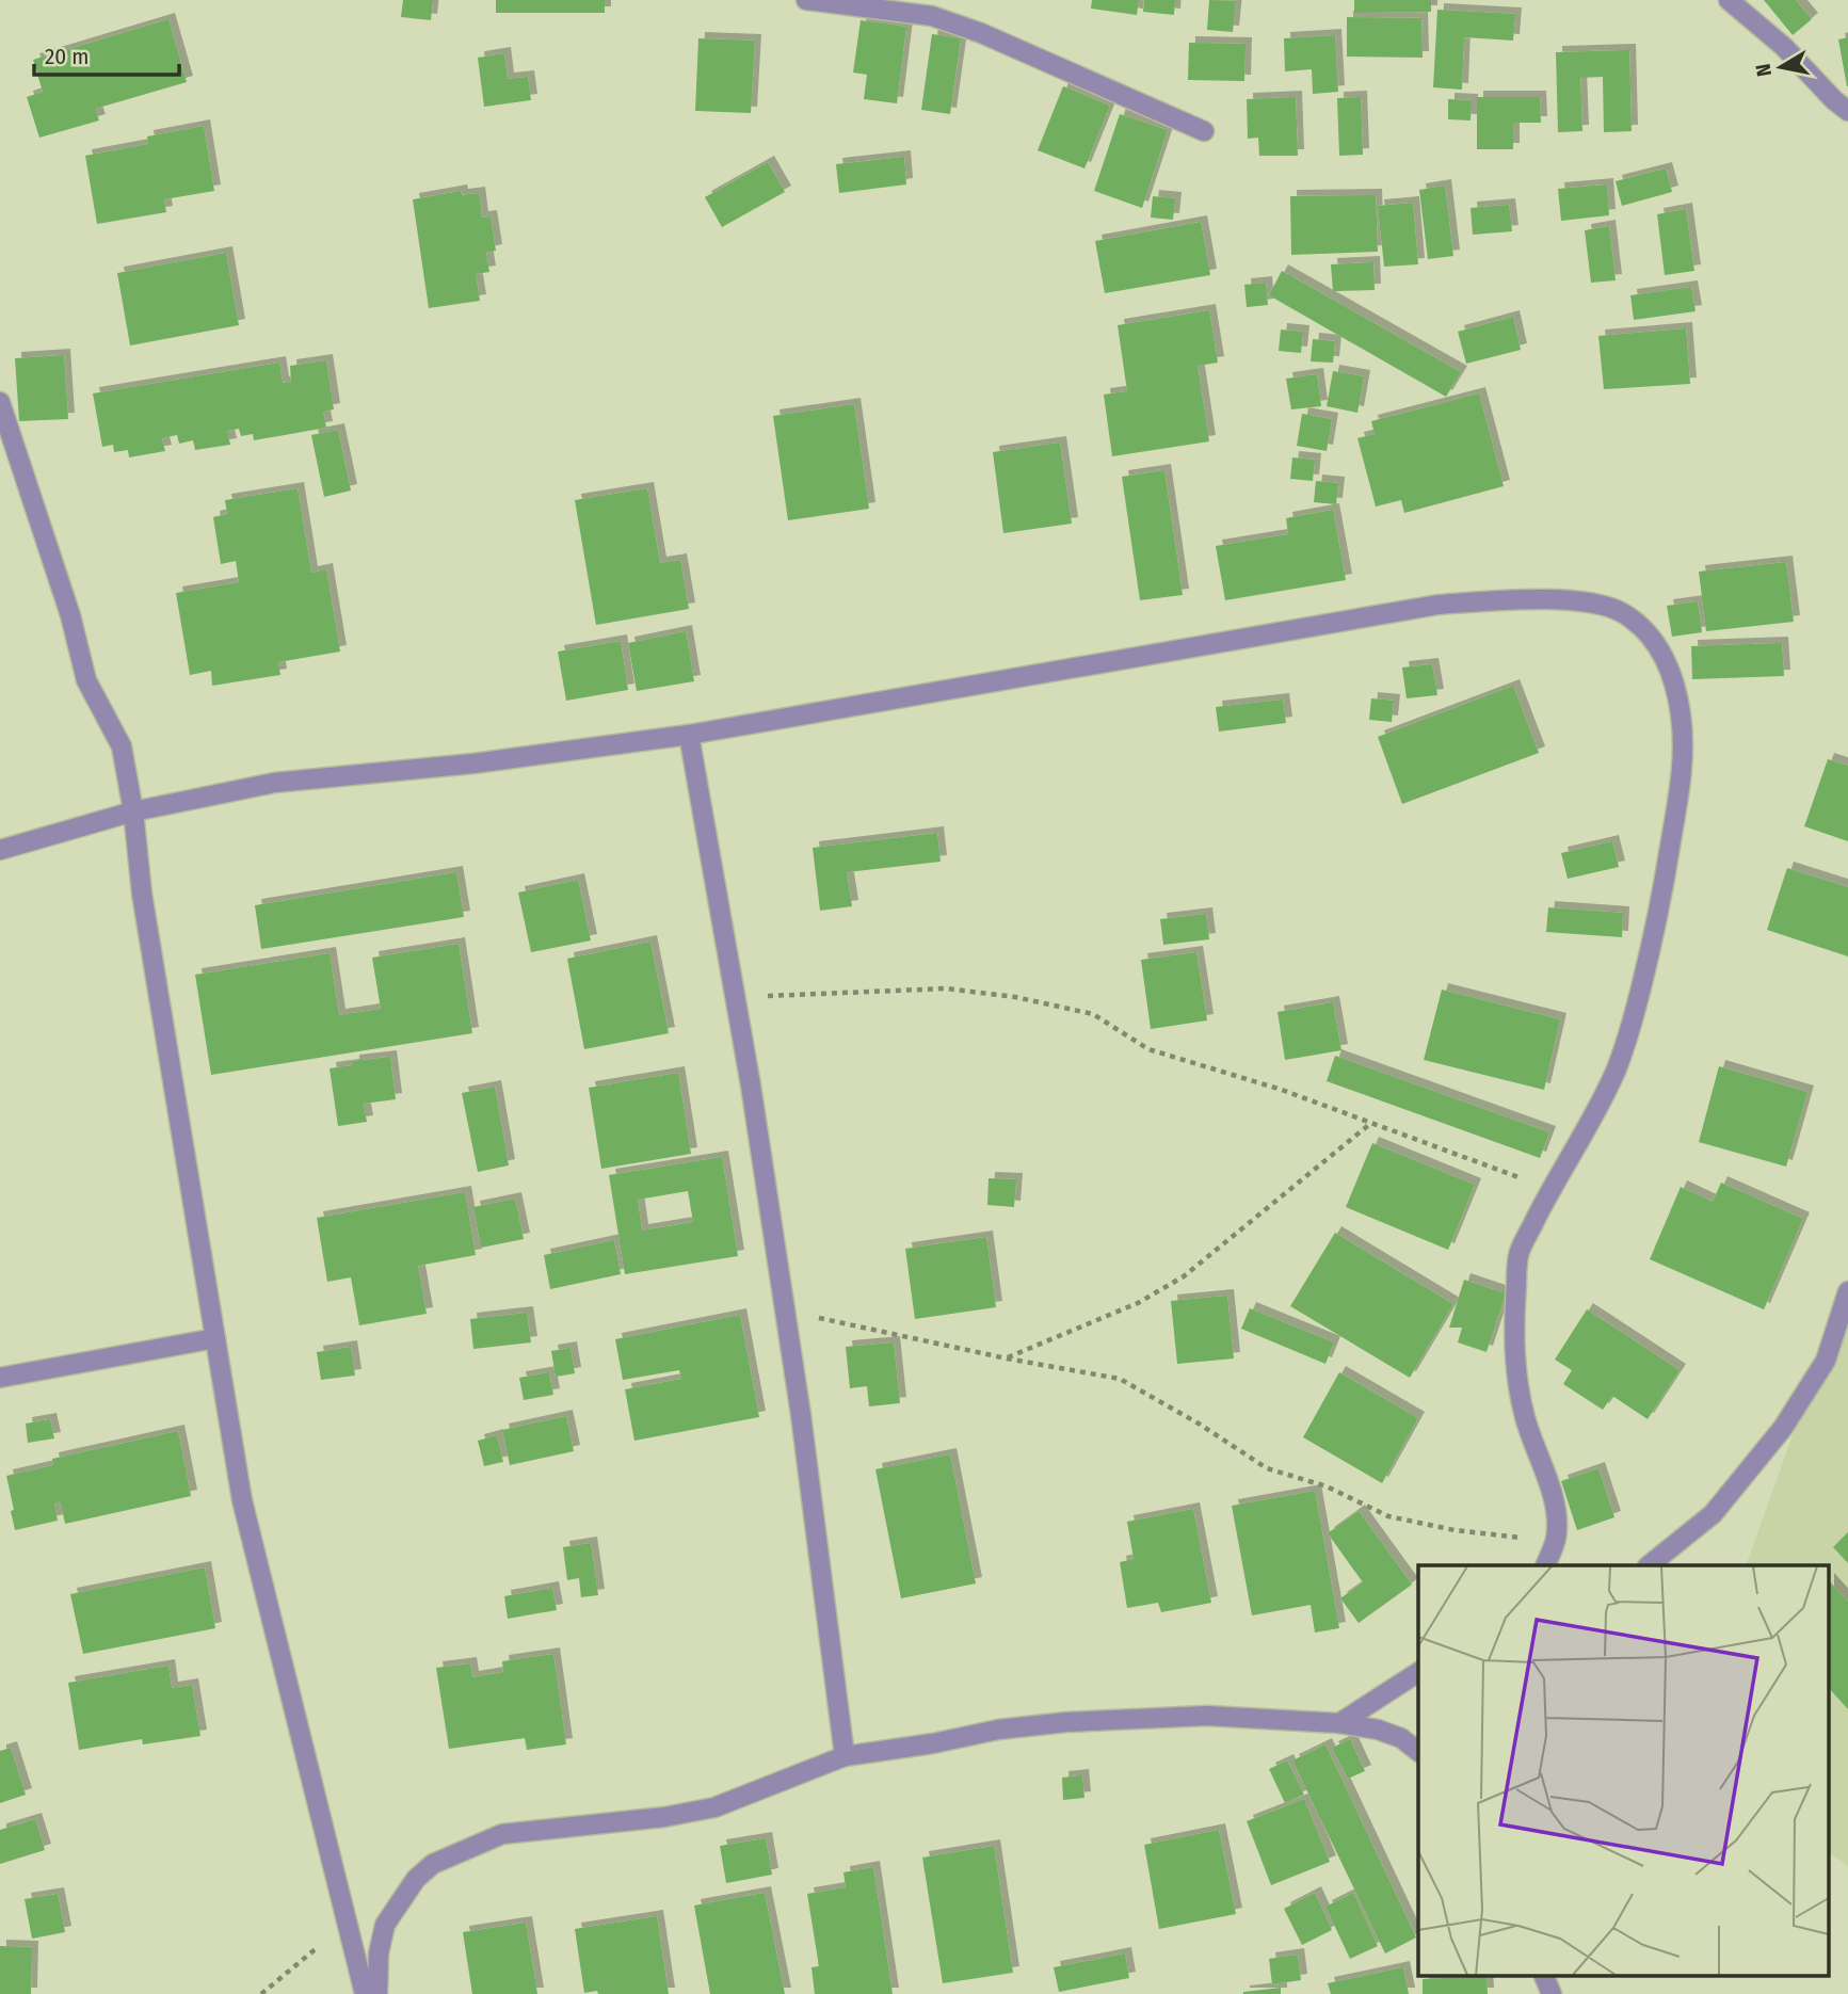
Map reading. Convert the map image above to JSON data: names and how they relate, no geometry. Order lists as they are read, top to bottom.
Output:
{
  "scale_bar": "20 m",
  "north": "left"
}
